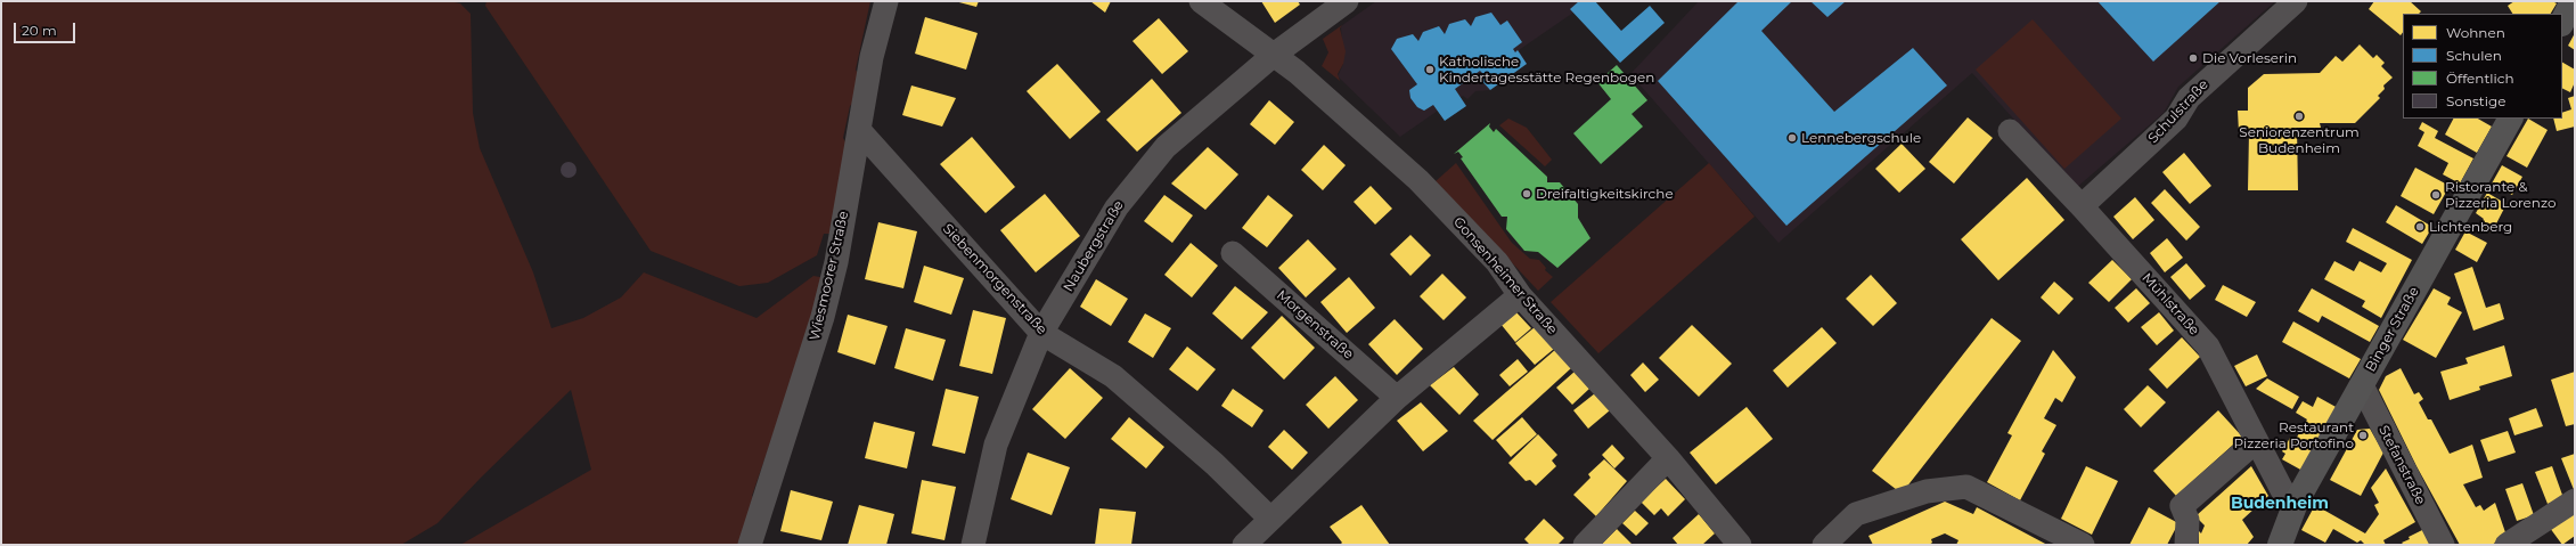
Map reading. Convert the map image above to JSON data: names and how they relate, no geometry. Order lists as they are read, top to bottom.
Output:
{
  "streets": {
    "main road": ["Binger Straße"],
    "street": [
      "Schulstraße",
      "Naubergstraße",
      "Wiesmoorer Straße",
      "Gonsenheimer Straße",
      "Siebenmorgenstraße",
      "Mühlstraße",
      "Morgenstraße",
      "Stefanstraße"
    ]
  },
  "crossings": [
    ["Schulstraße", "Mühlstraße"],
    ["Naubergstraße", "Gonsenheimer Straße"],
    ["Naubergstraße", "Siebenmorgenstraße"],
    ["Wiesmoorer Straße", "Siebenmorgenstraße"],
    ["Mühlstraße", "Binger Straße"],
    ["Binger Straße", "Stefanstraße"]
  ],
  "districts": ["Budenheim"],
  "places": [
    "Die Vorleserin",
    "Katholische Kindertagesstätte Regenbogen",
    "Seniorenzentrum Budenheim",
    "Lennebergschule",
    "Dreifaltigkeitskirche",
    "Ristorante & Pizzeria Lorenzo",
    "Lichtenberg",
    "Restaurant Pizzeria Portofino"
  ],
  "legend": [
    "Wohnen",
    "Schulen",
    "Öffentlich",
    "Sonstige"
  ],
  "scale_bar": "20 m"
}
